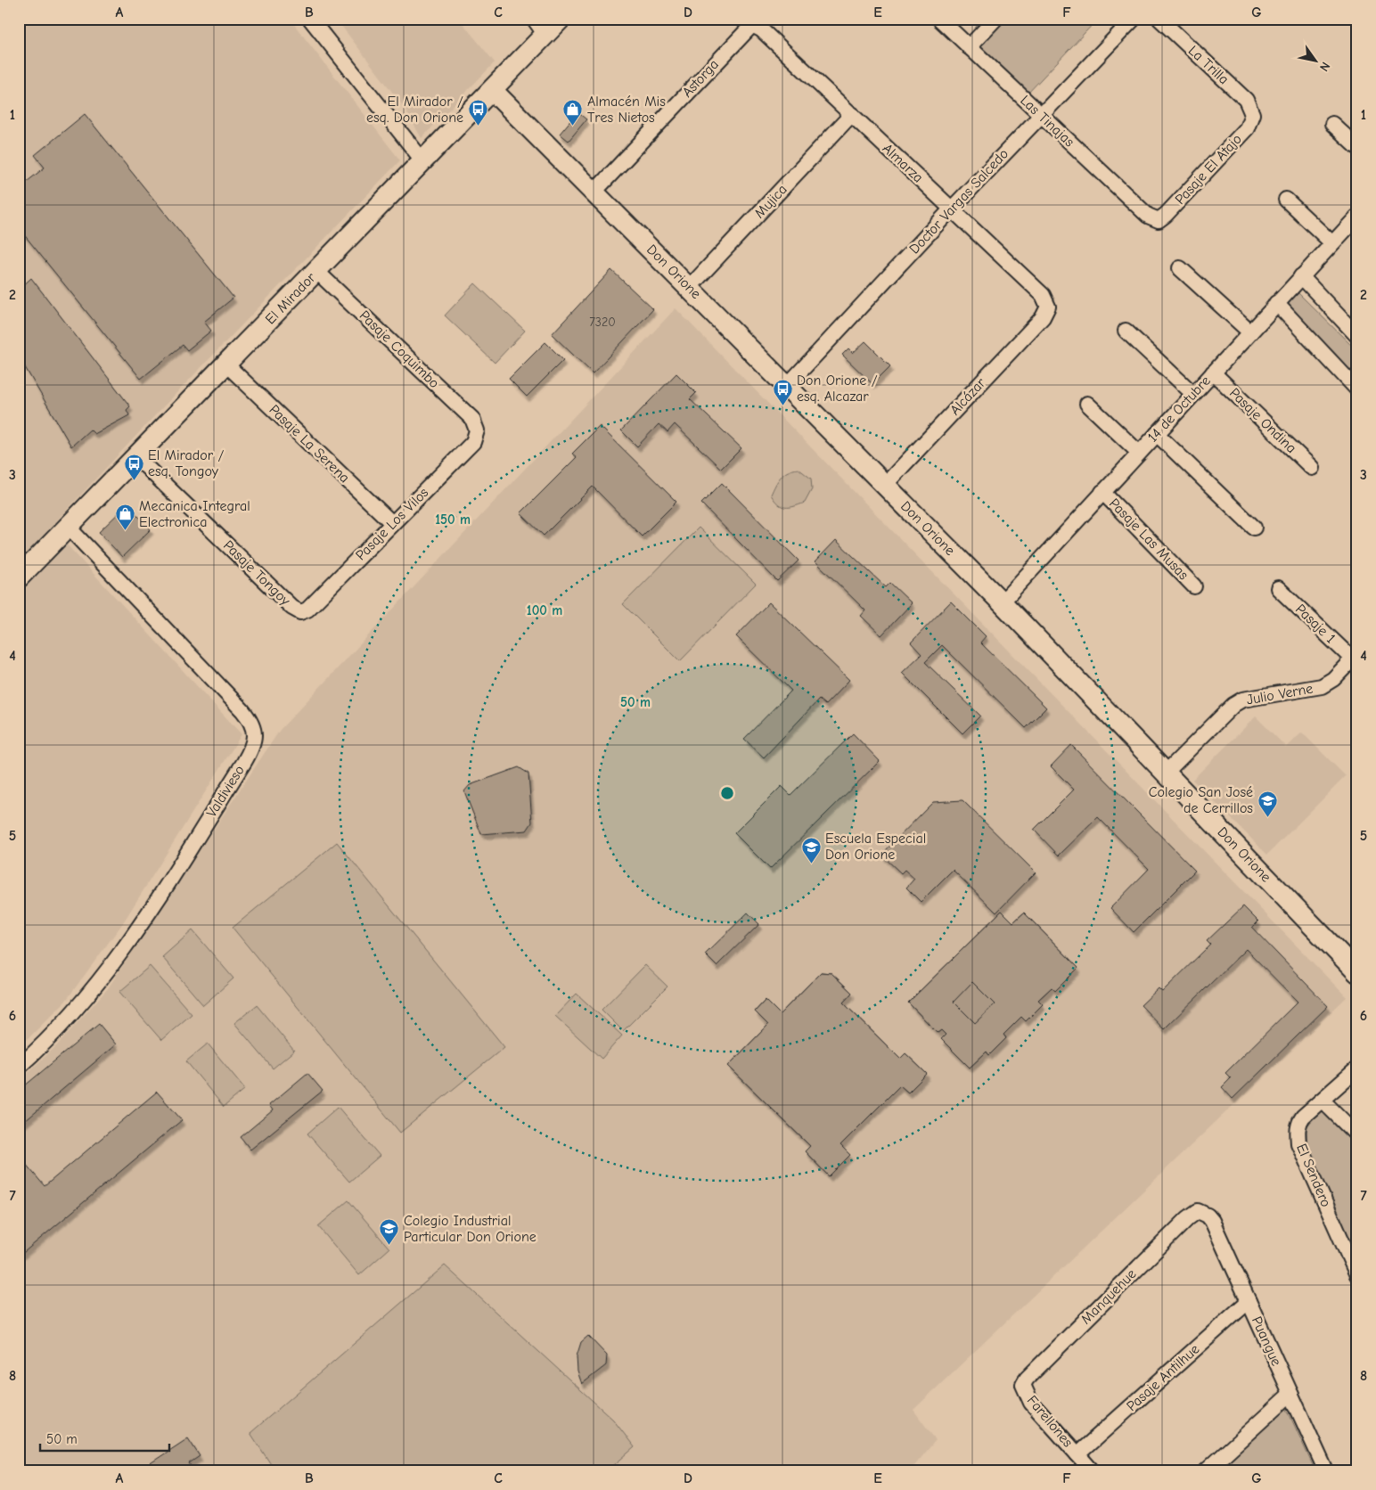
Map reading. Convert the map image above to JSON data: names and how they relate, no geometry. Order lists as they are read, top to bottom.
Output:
{
  "streets": {
    "street": [
      "La Trilla",
      "Astorga",
      "Las Tinajas",
      "Almarza",
      "Pasaje El Atajo",
      "Mujica",
      "Doctor Vargas Salcedo",
      "Don Orione",
      "El Mirador",
      "Pasaje Coquimbo",
      "Alcázar",
      "14 de Octubre",
      "Pasaje Ondina",
      "Pasaje La Serena",
      "Pasaje Los Vilos",
      "Pasaje Las Musas",
      "Pasaje Tongoy",
      "Pasaje 1",
      "Julio Verne",
      "Valdivieso",
      "El Sendero",
      "Manquehue",
      "Puangue",
      "Pasaje Antilhue",
      "Farellones"
    ]
  },
  "crossings": [
    ["La Trilla", "Pasaje El Atajo"],
    ["Astorga", "Almarza"],
    ["Astorga", "Don Orione"],
    ["Las Tinajas", "Pasaje El Atajo"],
    ["Las Tinajas", "Doctor Vargas Salcedo"],
    ["Almarza", "Mujica"],
    ["Almarza", "Doctor Vargas Salcedo"],
    ["Almarza", "Alcázar"],
    ["Mujica", "Don Orione"],
    ["Doctor Vargas Salcedo", "Don Orione"],
    ["Don Orione", "El Mirador"],
    ["Don Orione", "Alcázar"],
    ["Don Orione", "14 de Octubre"],
    ["Don Orione", "Julio Verne"],
    ["El Mirador", "Pasaje Coquimbo"],
    ["El Mirador", "Pasaje La Serena"],
    ["El Mirador", "Pasaje Tongoy"],
    ["El Mirador", "Valdivieso"],
    ["Pasaje Coquimbo", "Pasaje Los Vilos"],
    ["14 de Octubre", "Pasaje Ondina"],
    ["14 de Octubre", "Pasaje Las Musas"],
    ["Pasaje La Serena", "Pasaje Los Vilos"],
    ["Pasaje Los Vilos", "Pasaje Tongoy"],
    ["Pasaje 1", "Julio Verne"],
    ["Manquehue", "Puangue"],
    ["Manquehue", "Farellones"],
    ["Puangue", "Pasaje Antilhue"],
    ["Pasaje Antilhue", "Farellones"]
  ],
  "places": {
    "bus stop": ["El Mirador / esq. Don Orione", "Don Orione / esq. Alcazar", "El Mirador / esq. Tongoy"],
    "shop": ["Almacén Mis Tres Nietos", "Mecanica Integral Electronica"],
    "school or university": ["Colegio San José de Cerrillos", "Escuela Especial Don Orione", "Colegio Industrial Particular Don Orione"]
  },
  "house_numbers": ["7320"],
  "scale_bar": "50 m",
  "north": "bottom right",
  "grid": {
    "columns": [
      "A",
      "B",
      "C",
      "D",
      "E",
      "F",
      "G"
    ],
    "rows": [
      "1",
      "2",
      "3",
      "4",
      "5",
      "6",
      "7",
      "8"
    ]
  },
  "rings": ["150 m", "100 m", "50 m"]
}
